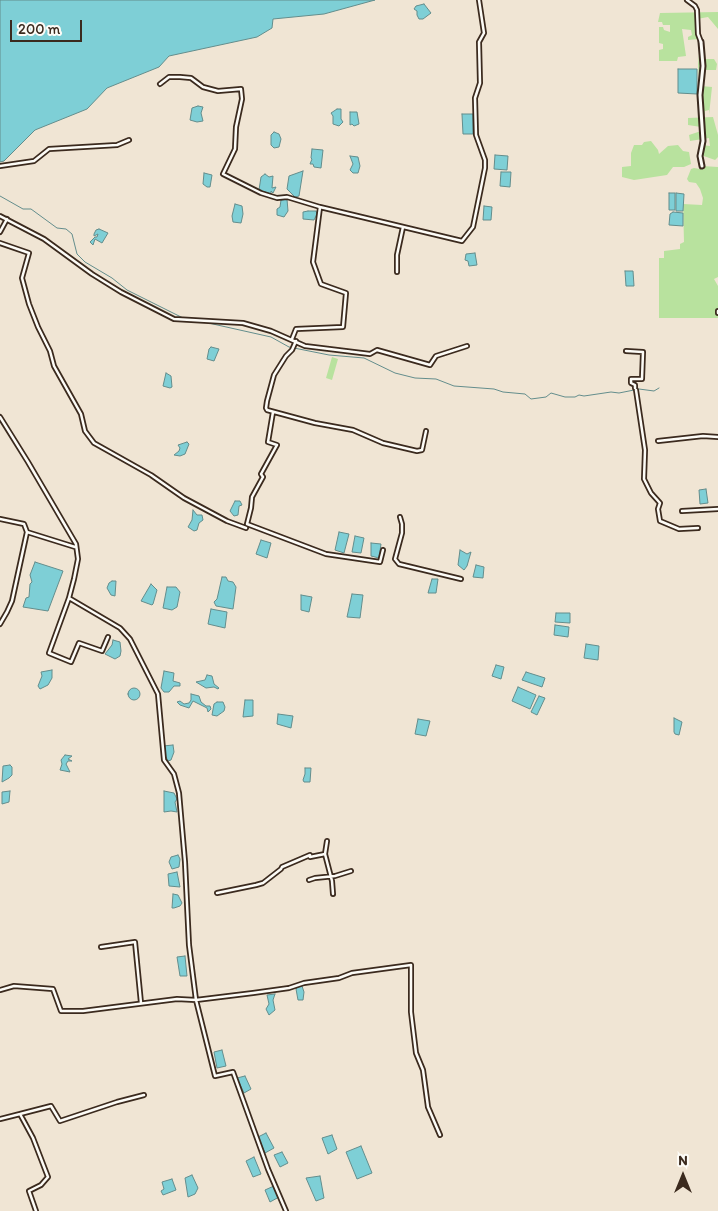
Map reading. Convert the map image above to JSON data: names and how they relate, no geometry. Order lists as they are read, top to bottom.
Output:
{
  "scale_bar": "200 m",
  "north": "top"
}
